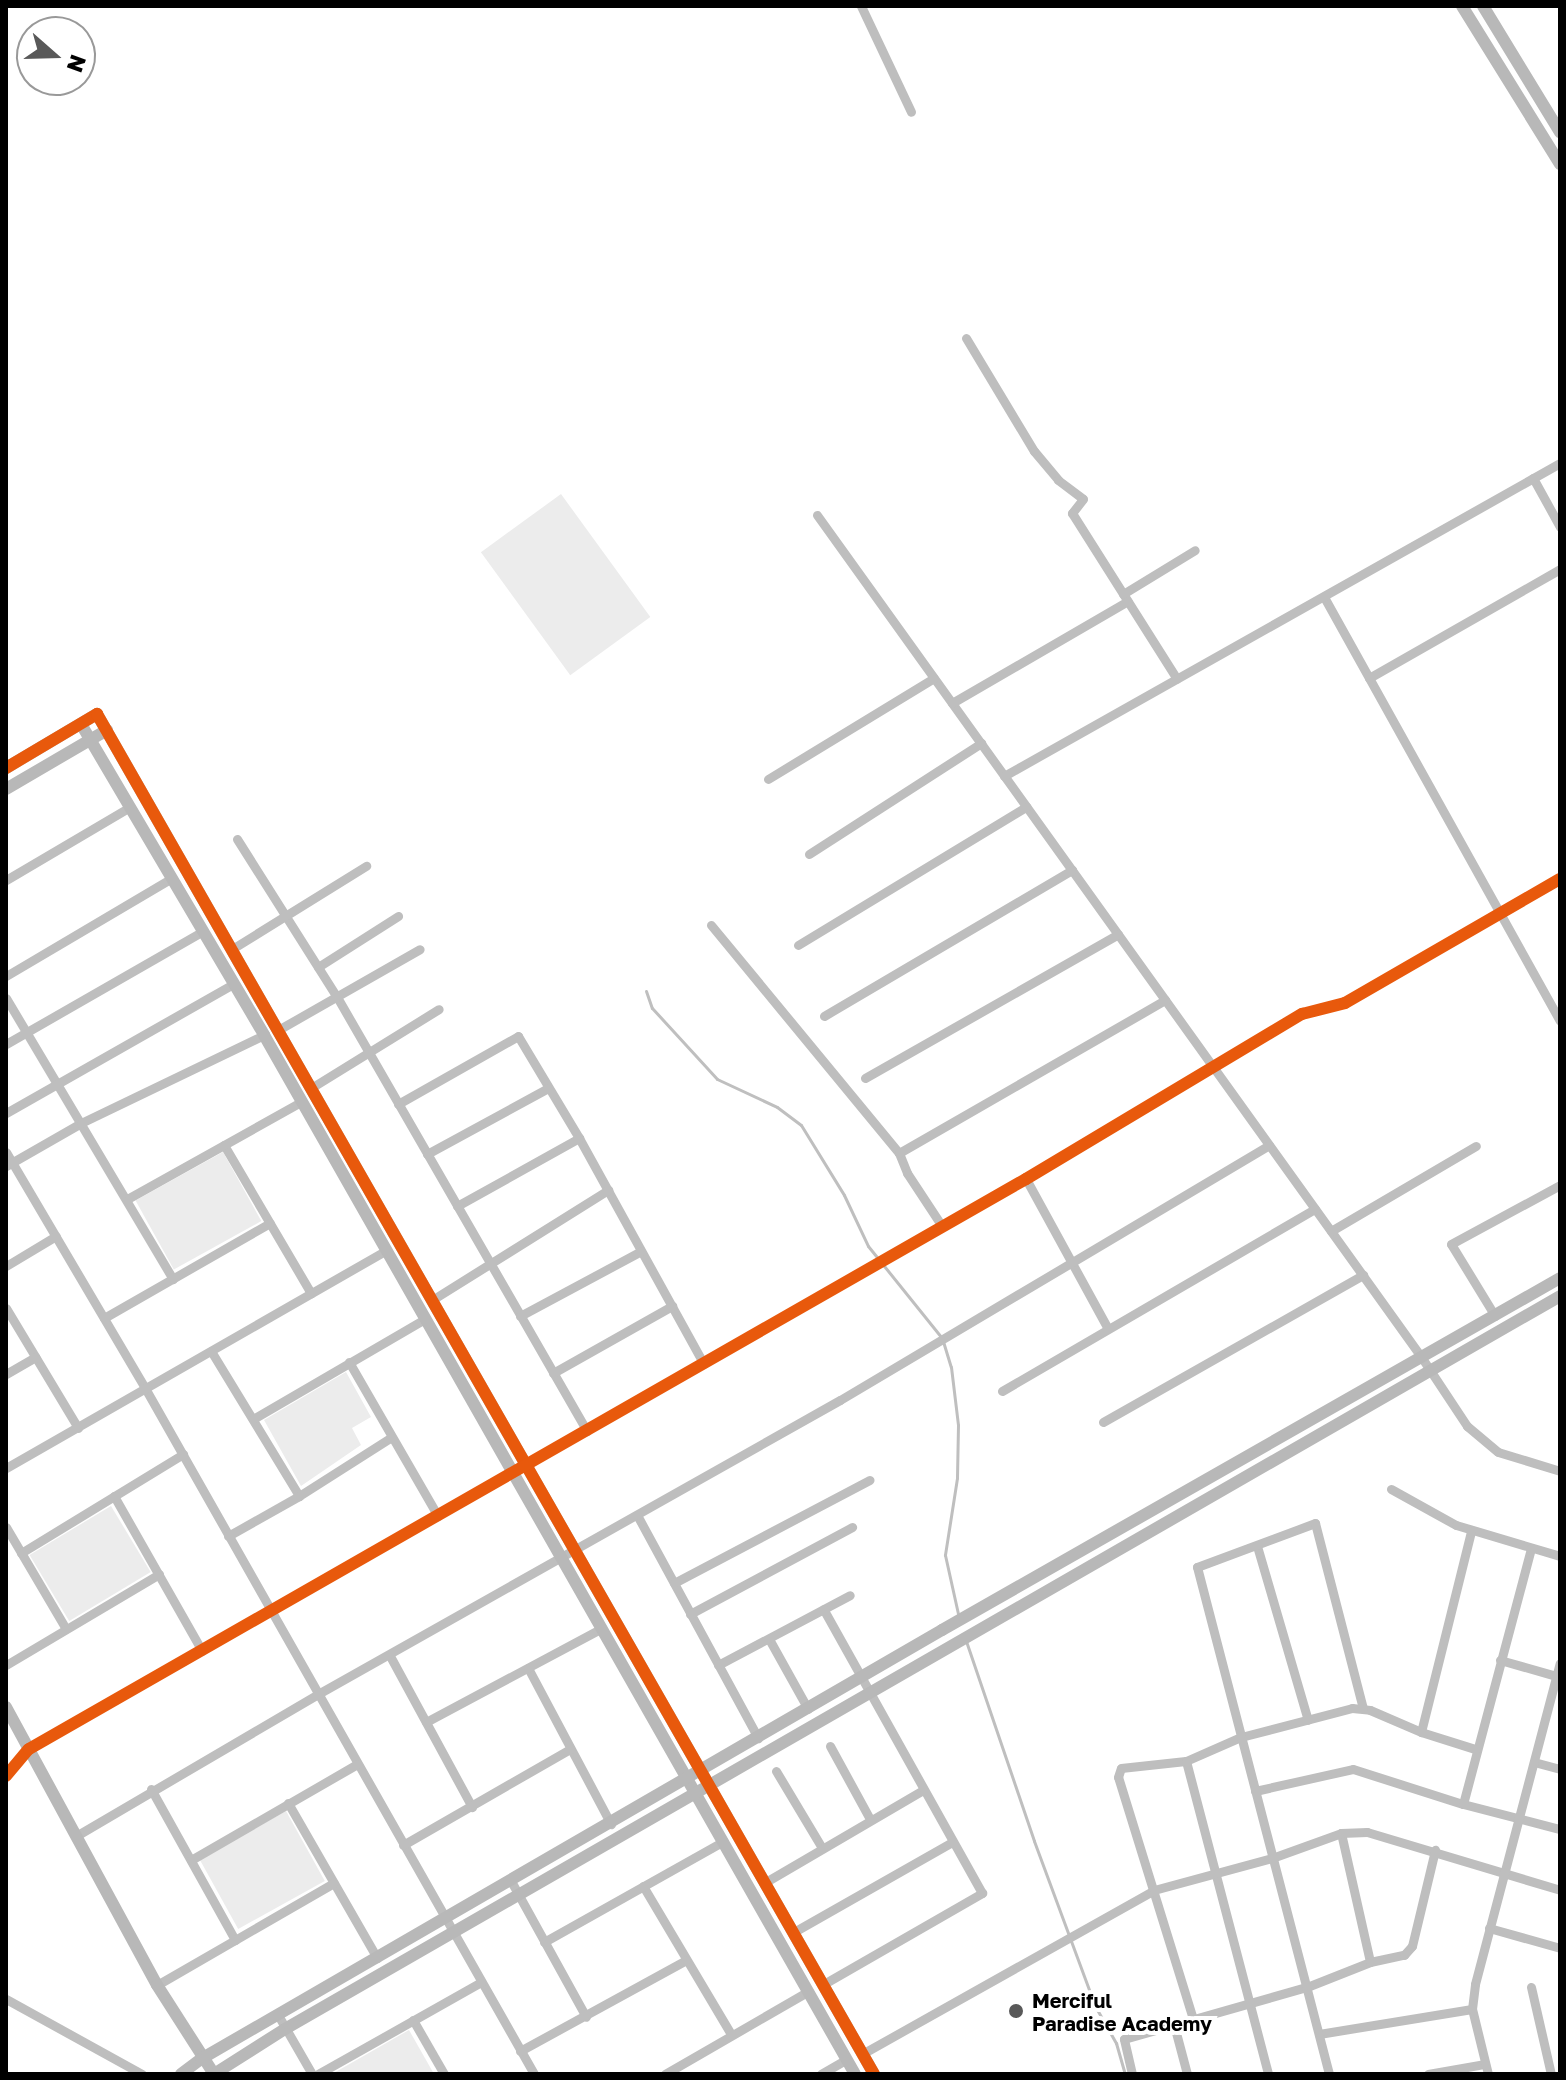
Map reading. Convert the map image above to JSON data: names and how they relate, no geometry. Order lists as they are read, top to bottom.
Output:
{
  "places": ["Merciful Paradise Academy"],
  "north": "right"
}
